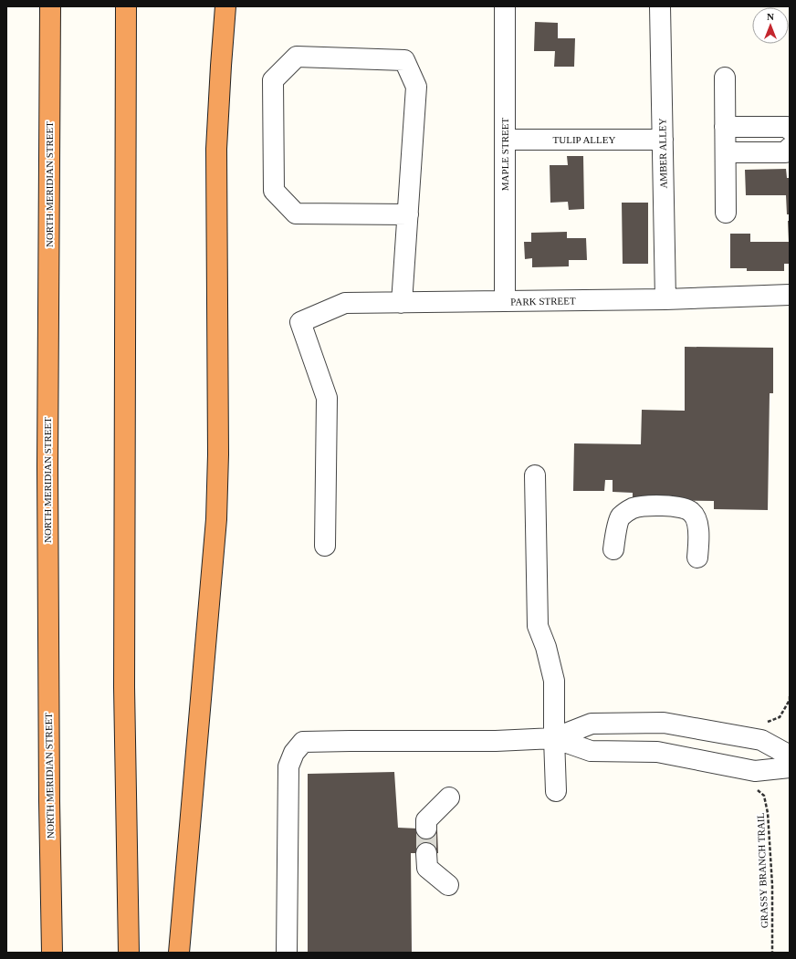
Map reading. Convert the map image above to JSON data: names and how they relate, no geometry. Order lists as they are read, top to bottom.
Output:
{
  "streets": {
    "highway": ["NORTH MERIDIAN STREET"],
    "street": [
      "TULIP ALLEY",
      "AMBER ALLEY",
      "MAPLE STREET",
      "PARK STREET"
    ],
    "path": ["GRASSY BRANCH TRAIL"]
  },
  "crossings": [
    ["TULIP ALLEY", "AMBER ALLEY"],
    ["TULIP ALLEY", "MAPLE STREET"],
    ["AMBER ALLEY", "PARK STREET"],
    ["MAPLE STREET", "PARK STREET"]
  ],
  "north": "top"
}
